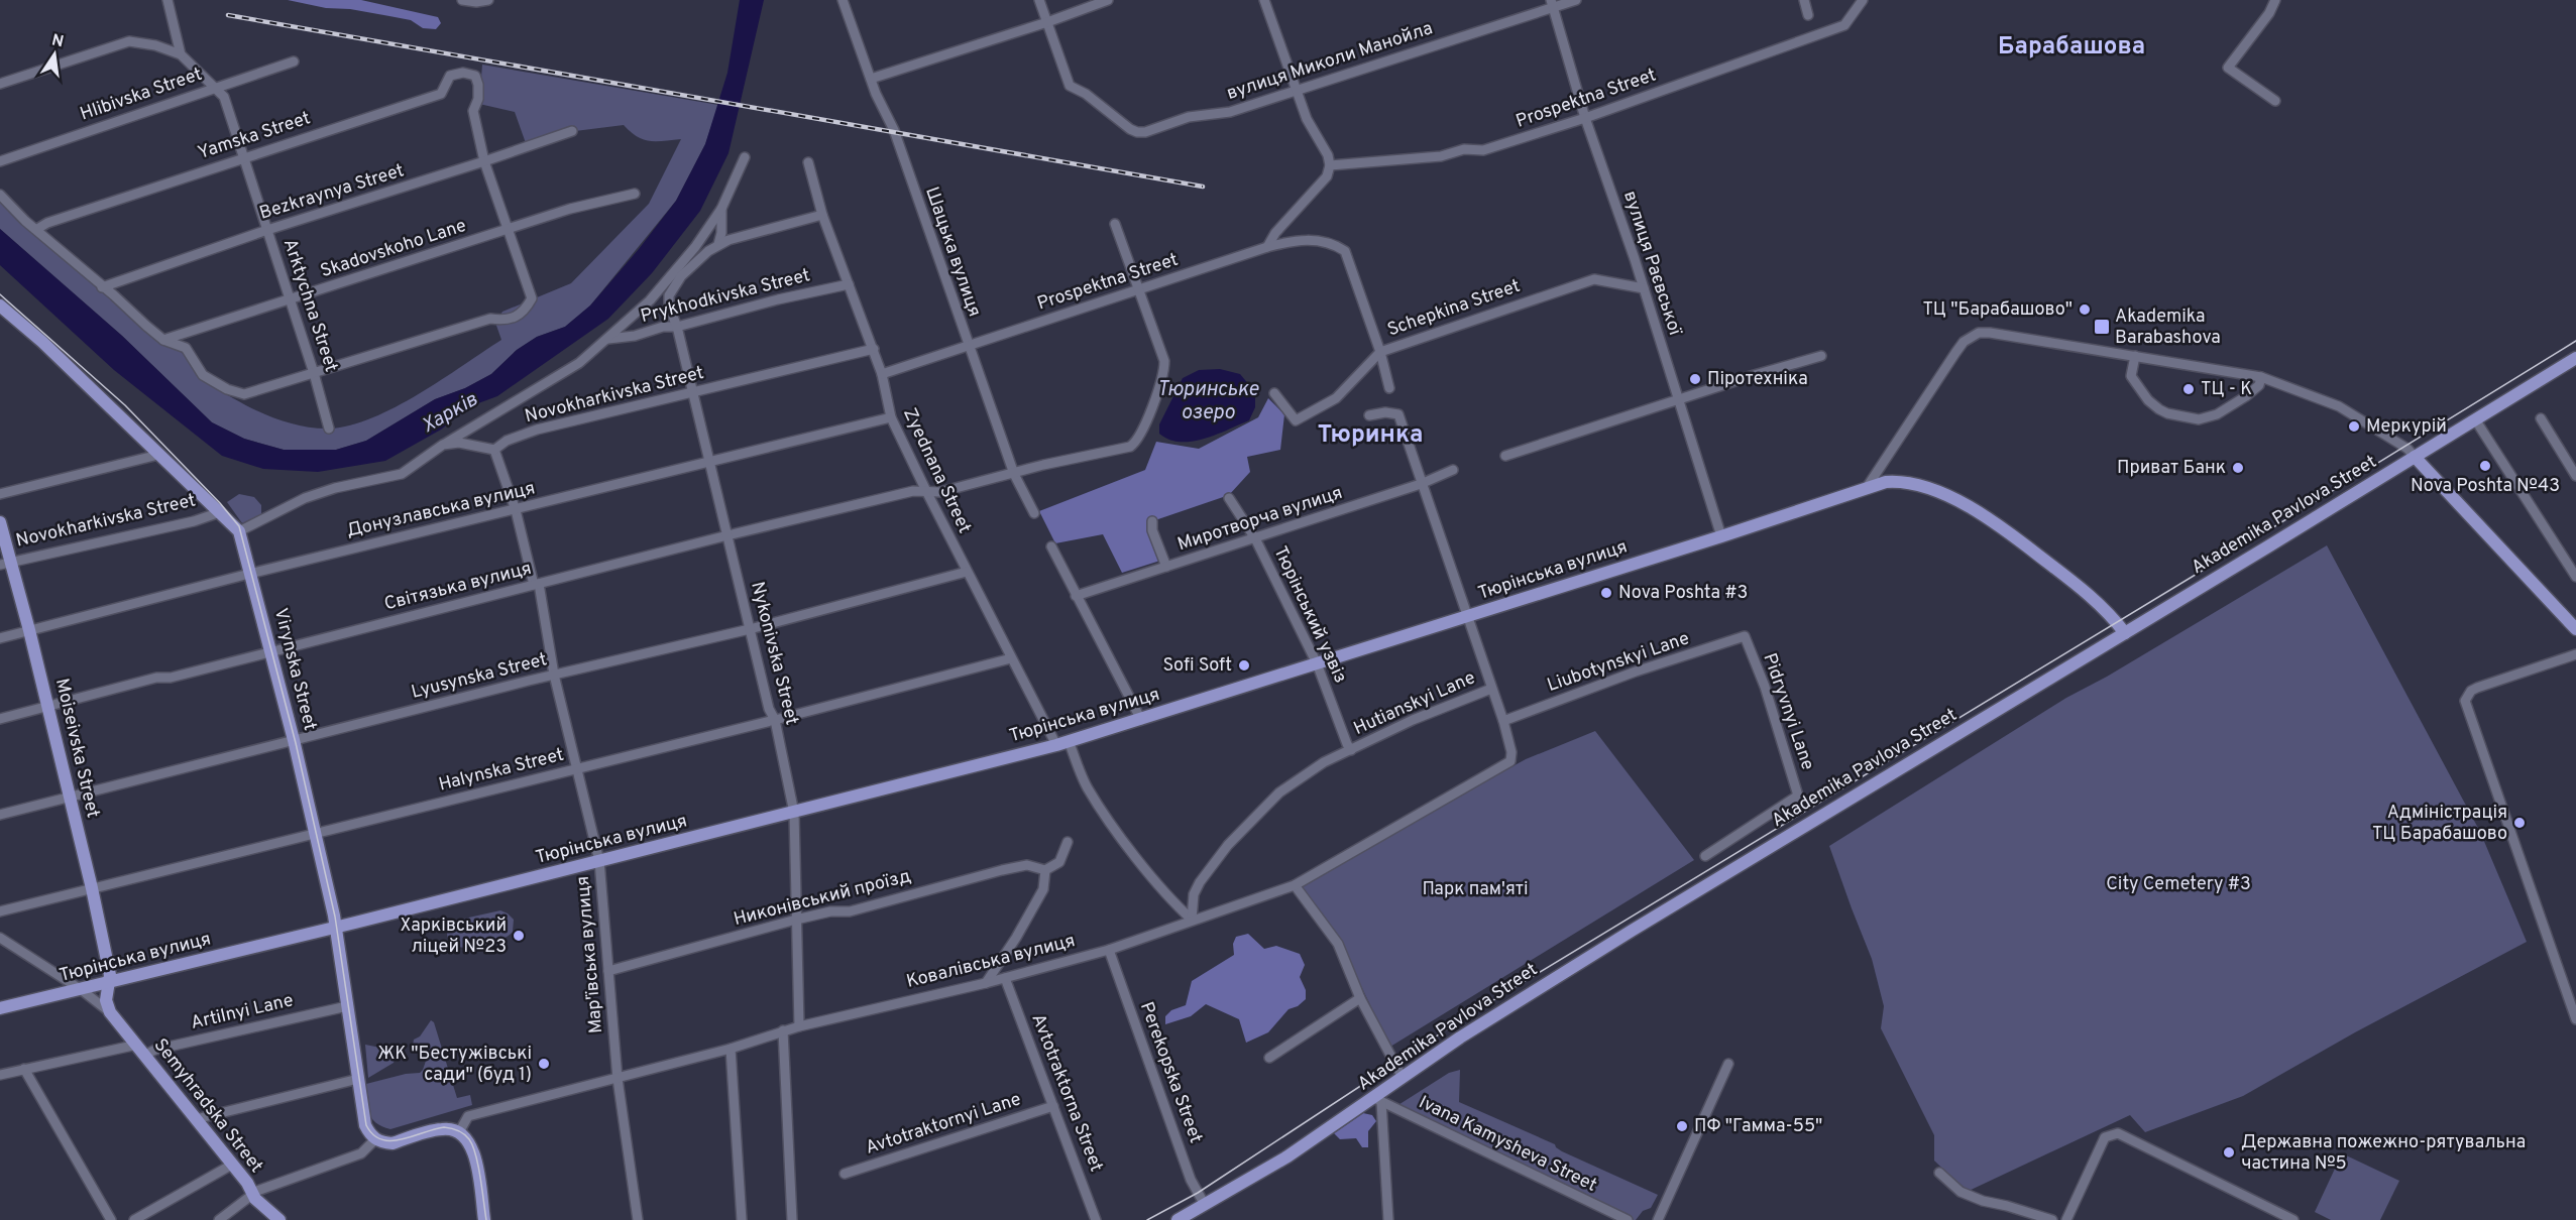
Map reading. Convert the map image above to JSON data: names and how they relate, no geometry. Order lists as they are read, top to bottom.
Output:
{
  "streets": {
    "main road": [
      "Akademika Pavlova Street",
      "Тюрінська вулиця",
      "Virynska Street",
      "Moiseivska Street",
      "Semyhradska Street"
    ],
    "street": [
      "вулиця Миколи Манойла",
      "Hlibivska Street",
      "Prospektna Street",
      "Yamska Street",
      "Bezkraynya Street",
      "Skadovskoho Lane",
      "Шацька вулиця",
      "вулиця Раєвської",
      "Prykhodkivska Street",
      "Arktychna Street",
      "Schepkina Street",
      "Novokharkivska Street",
      "Zyednana Street",
      "Донузлавська вулиця",
      "Миротворча вулиця",
      "Світязька вулиця",
      "Тюрінський узвіз",
      "Nykonivska Street",
      "Liubotynskyi Lane",
      "Lyusynska Street",
      "Hutianskyi Lane",
      "Pidryvnyi Lane",
      "Halynska Street",
      "Никонівський проїзд",
      "Мар'ївська вулиця",
      "Ковалівська вулиця",
      "Artilnyi Lane",
      "Perekopska Street",
      "Avtotraktorna Street",
      "Avtotraktornyi Lane",
      "Ivana Kamysheva Street"
    ]
  },
  "crossings": [
    ["вулиця Миколи Манойла", "вулиця Раєвської"],
    ["Hlibivska Street", "Arktychna Street"],
    ["Prospektna Street", "Шацька вулиця"],
    ["Prospektna Street", "вулиця Раєвської"],
    ["Prospektna Street", "Schepkina Street"],
    ["Prospektna Street", "Zyednana Street"],
    ["Prospektna Street", "Світязька вулиця"],
    ["Yamska Street", "Bezkraynya Street"],
    ["Yamska Street", "Arktychna Street"],
    ["Bezkraynya Street", "Arktychna Street"],
    ["Skadovskoho Lane", "Arktychna Street"],
    ["Шацька вулиця", "Світязька вулиця"],
    ["вулиця Раєвської", "Schepkina Street"],
    ["вулиця Раєвської", "Тюрінська вулиця"],
    ["Prykhodkivska Street", "Zyednana Street"],
    ["Prykhodkivska Street", "Nykonivska Street"],
    ["Novokharkivska Street", "Zyednana Street"],
    ["Novokharkivska Street", "Nykonivska Street"],
    ["Novokharkivska Street", "Virynska Street"],
    ["Novokharkivska Street", "Moiseivska Street"],
    ["Novokharkivska Street", "Мар'ївська вулиця"],
    ["Zyednana Street", "Донузлавська вулиця"],
    ["Zyednana Street", "Тюрінська вулиця"],
    ["Zyednana Street", "Світязька вулиця"],
    ["Zyednana Street", "Lyusynska Street"],
    ["Zyednana Street", "Halynska Street"],
    ["Донузлавська вулиця", "Nykonivska Street"],
    ["Донузлавська вулиця", "Virynska Street"],
    ["Донузлавська вулиця", "Moiseivska Street"],
    ["Донузлавська вулиця", "Мар'ївська вулиця"],
    ["Akademika Pavlova Street", "Тюрінська вулиця"],
    ["Akademika Pavlova Street", "Perekopska Street"],
    ["Akademika Pavlova Street", "Ivana Kamysheva Street"],
    ["Миротворча вулиця", "Тюрінський узвіз"],
    ["Тюрінська вулиця", "Тюрінський узвіз"],
    ["Тюрінська вулиця", "Nykonivska Street"],
    ["Тюрінська вулиця", "Virynska Street"],
    ["Тюрінська вулиця", "Moiseivska Street"],
    ["Тюрінська вулиця", "Мар'ївська вулиця"],
    ["Тюрінська вулиця", "Semyhradska Street"],
    ["Світязька вулиця", "Nykonivska Street"],
    ["Світязька вулиця", "Virynska Street"],
    ["Світязька вулиця", "Moiseivska Street"],
    ["Світязька вулиця", "Мар'ївська вулиця"],
    ["Тюрінський узвіз", "Hutianskyi Lane"],
    ["Nykonivska Street", "Lyusynska Street"],
    ["Nykonivska Street", "Halynska Street"],
    ["Nykonivska Street", "Никонівський проїзд"],
    ["Nykonivska Street", "Ковалівська вулиця"],
    ["Liubotynskyi Lane", "Pidryvnyi Lane"],
    ["Liubotynskyi Lane", "Ковалівська вулиця"],
    ["Virynska Street", "Lyusynska Street"],
    ["Virynska Street", "Halynska Street"],
    ["Virynska Street", "Artilnyi Lane"],
    ["Lyusynska Street", "Moiseivska Street"],
    ["Lyusynska Street", "Мар'ївська вулиця"],
    ["Hutianskyi Lane", "Ковалівська вулиця"],
    ["Moiseivska Street", "Halynska Street"],
    ["Halynska Street", "Мар'ївська вулиця"],
    ["Никонівський проїзд", "Мар'ївська вулиця"],
    ["Мар'ївська вулиця", "Ковалівська вулиця"],
    ["Ковалівська вулиця", "Perekopska Street"],
    ["Ковалівська вулиця", "Avtotraktorna Street"],
    ["Artilnyi Lane", "Semyhradska Street"],
    ["Avtotraktorna Street", "Avtotraktornyi Lane"]
  ],
  "districts": ["Барабашова", "Тюринка"],
  "water": ["Тюринське озеро", "Харків"],
  "parks": ["City Cemetery #3", "Парк пам'яті"],
  "places": {
    "other": [
      "ТЦ \"Барабашово\"",
      "Піротехніка",
      "ТЦ - К",
      "Меркурій",
      "Nova Poshta №43",
      "Приват Банк",
      "Nova Poshta #3",
      "Sofi Soft",
      "Адміністрація ТЦ Барабашово",
      "Харківський ліцей №23",
      "ЖК \"Бестужівські сади\" (буд 1)",
      "ПФ \"Гамма-55\"",
      "Державна пожежно-рятувальна частина №5"
    ],
    "transit": ["Akademіka Barabashova"]
  },
  "north": "top"
}
